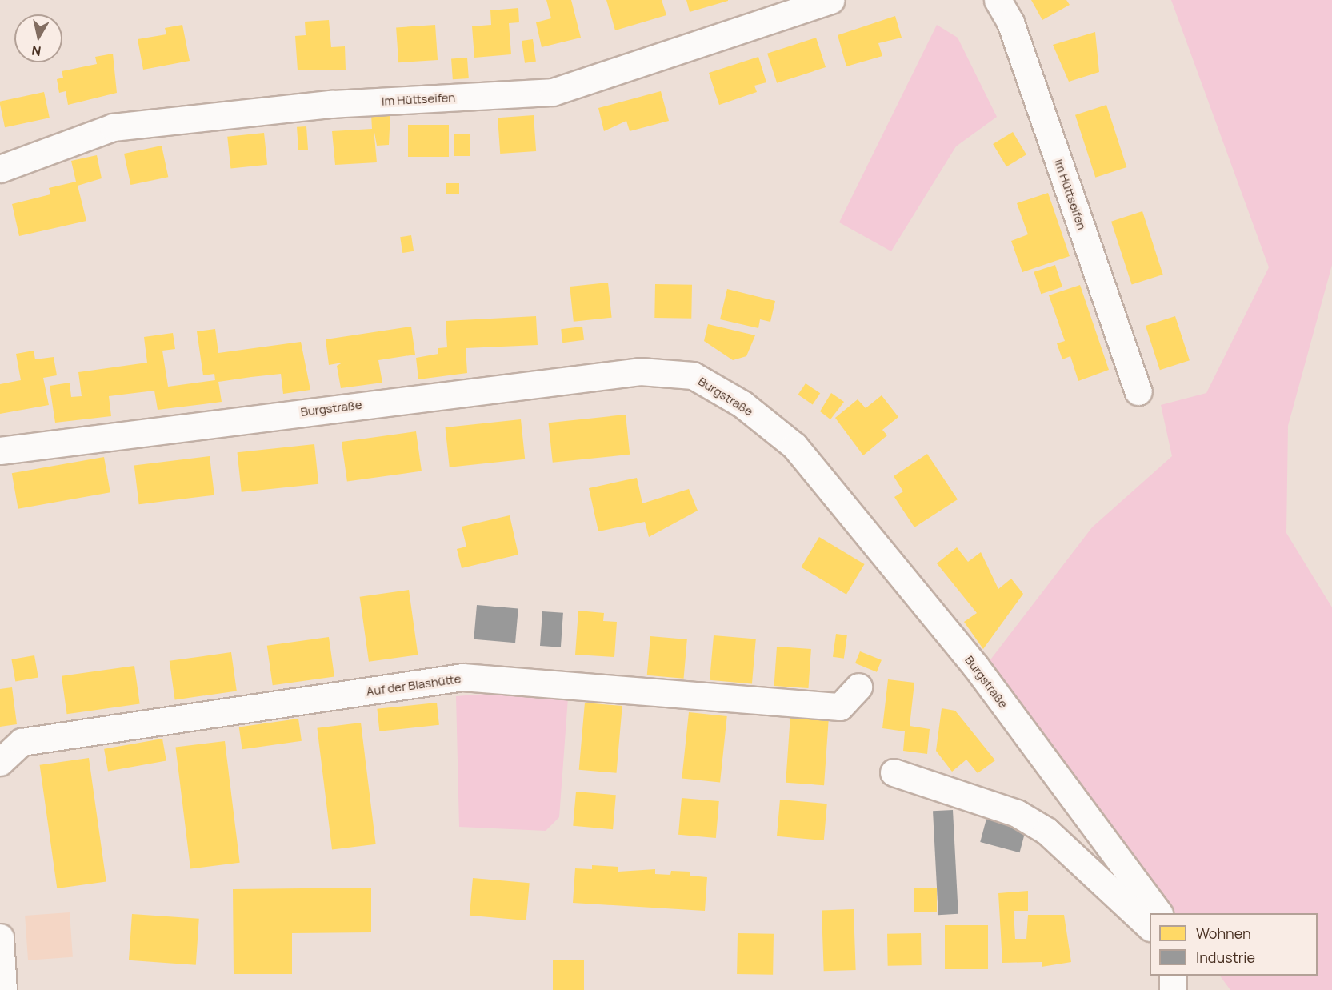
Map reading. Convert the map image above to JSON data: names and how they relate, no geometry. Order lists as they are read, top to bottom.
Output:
{
  "streets": {
    "street": ["Im Hüttseifen", "Burgstraße", "Auf der Blashütte"]
  },
  "legend": ["Wohnen", "Industrie"],
  "north": "bottom"
}
